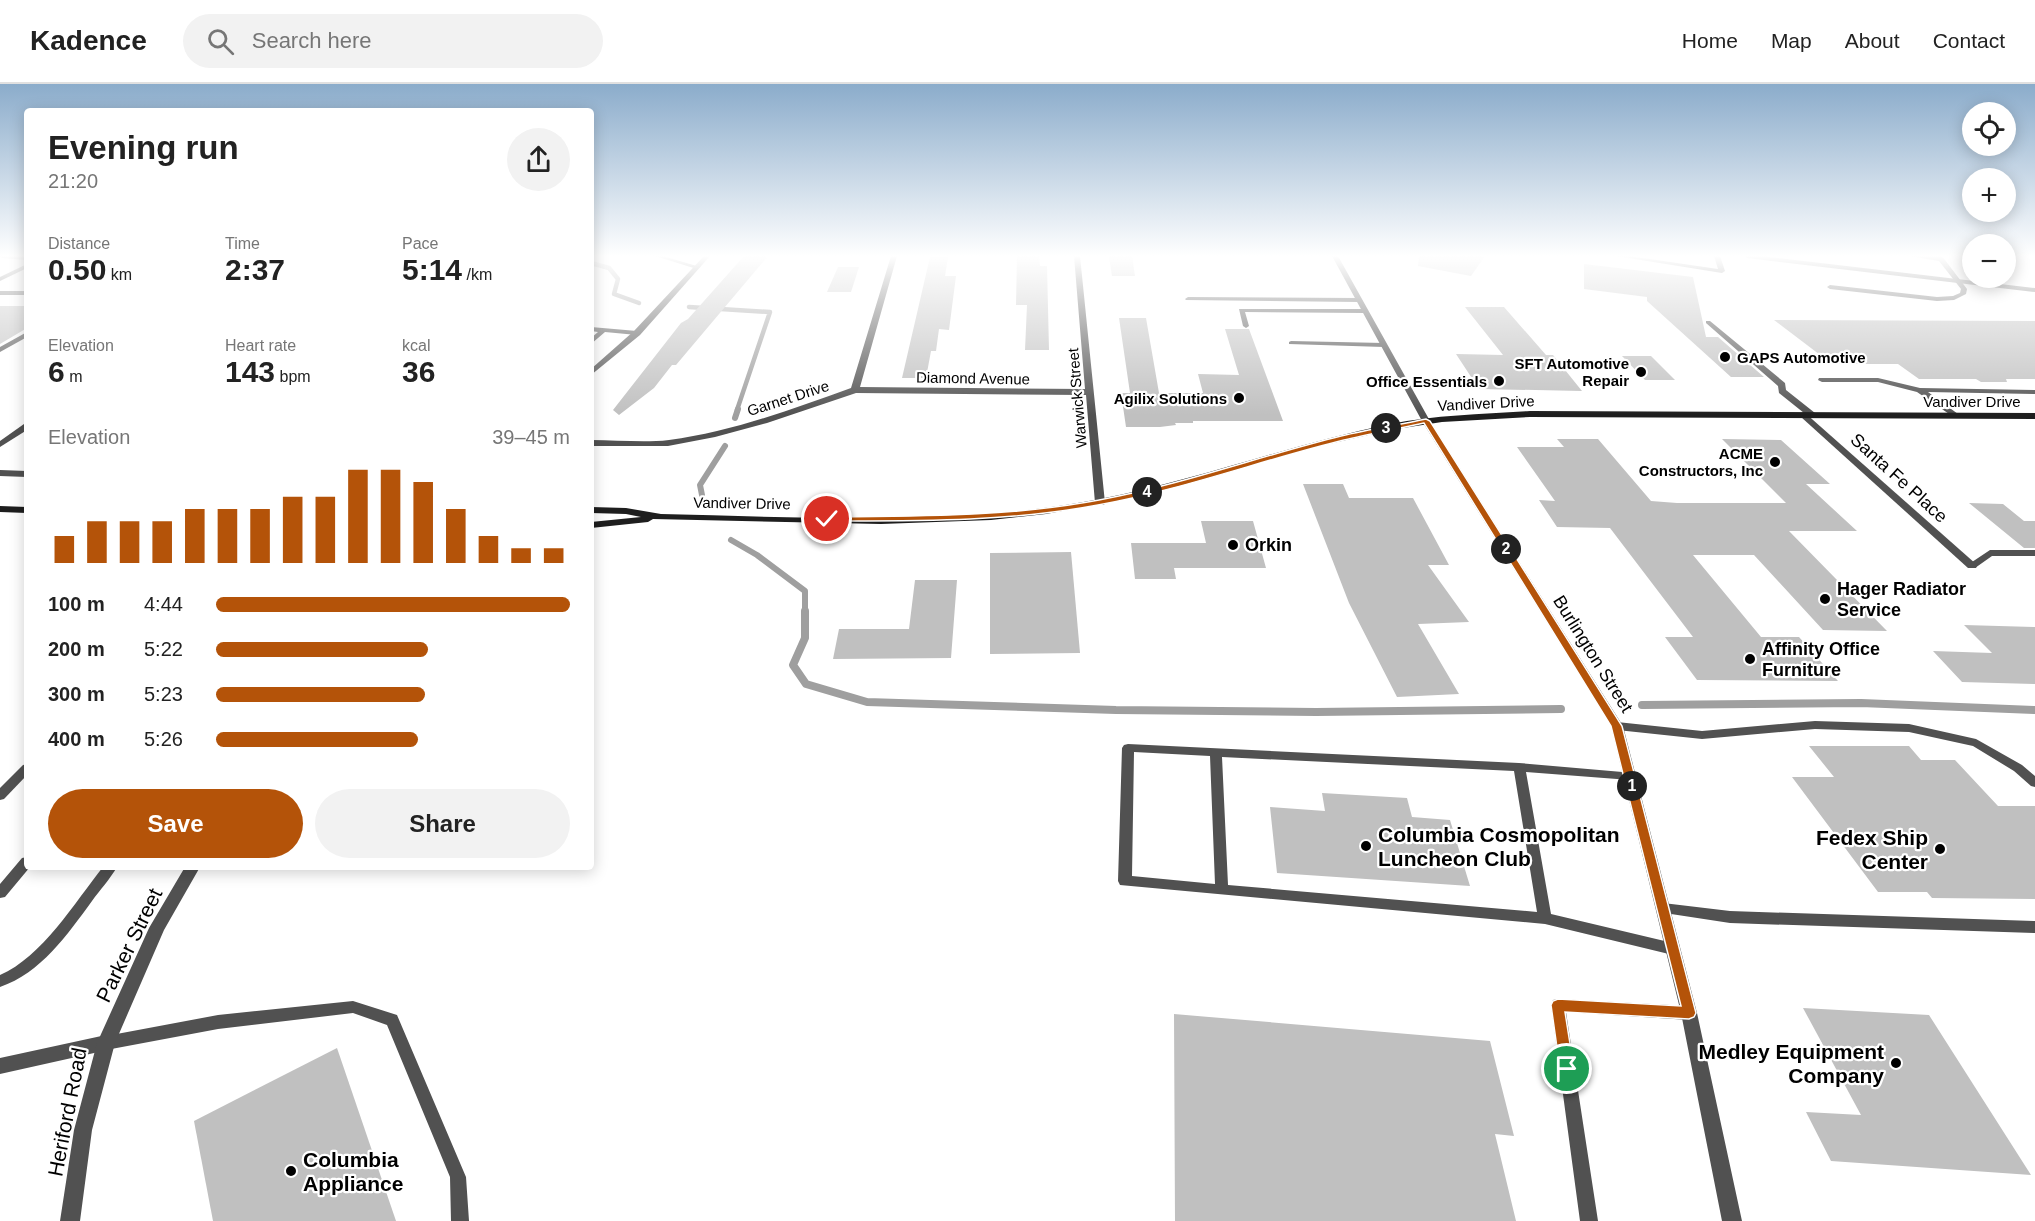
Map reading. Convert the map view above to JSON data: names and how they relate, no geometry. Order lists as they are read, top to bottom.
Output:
{
  "streets": {
    "main road": ["Vandiver Drive"],
    "street": [
      "Diamond Avenue",
      "Garnet Drive",
      "Warwick Street",
      "Santa Fe Place",
      "Burlington Street",
      "Parker Street",
      "Heriford Road"
    ]
  },
  "crossings": [
    ["Diamond Avenue", "Garnet Drive"],
    ["Diamond Avenue", "Warwick Street"],
    ["Warwick Street", "Vandiver Drive"],
    ["Vandiver Drive", "Santa Fe Place"],
    ["Vandiver Drive", "Burlington Street"],
    ["Parker Street", "Heriford Road"]
  ],
  "places": [
    "GAPS Automotive",
    "SFT Automotive Repair",
    "Office Essentials",
    "Agilix Solutions",
    "ACME Constructors, Inc",
    "Orkin",
    "Hager Radiator Service",
    "Affinity Office Furniture",
    "Columbia Cosmopolitan Luncheon Club",
    "Fedex Ship Center",
    "Medley Equipment Company",
    "Columbia Appliance"
  ],
  "page": {
    "header": "Kadence",
    "search": "Search here",
    "nav": [
      "Home",
      "Map",
      "About",
      "Contact"
    ],
    "map_buttons": ["+", "−"],
    "heading": ["Evening run", "21:20"],
    "stats": [
      ["Distance", "0.50 km"],
      ["Time", "2:37"],
      ["Pace", "5:14 /km"],
      ["Elevation", "6 m"],
      ["Heart rate", "143 bpm"],
      ["kcal", "36"]
    ],
    "pins": [
      "3",
      "4",
      "2",
      "1"
    ],
    "chart": ["Elevation", "39–45 m"],
    "list": [
      {
        "name": "100 m",
        "note": "4:44"
      },
      {
        "name": "200 m",
        "note": "5:22"
      },
      {
        "name": "300 m",
        "note": "5:23"
      },
      {
        "name": "400 m",
        "note": "5:26"
      }
    ],
    "buttons": ["Save", "Share"]
  }
}
